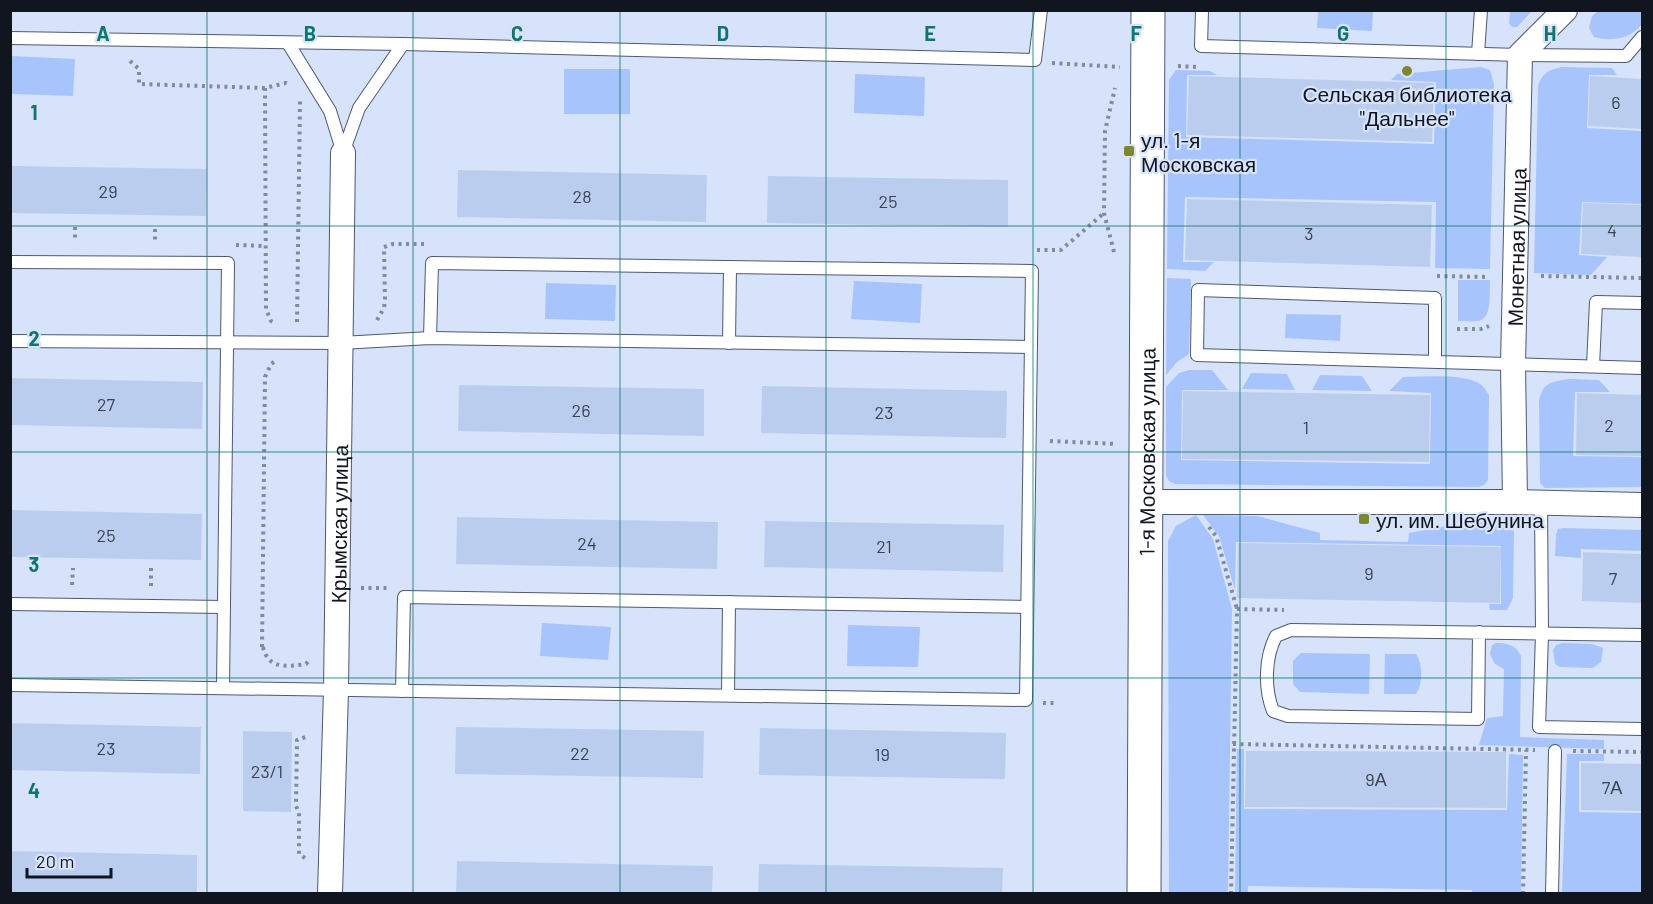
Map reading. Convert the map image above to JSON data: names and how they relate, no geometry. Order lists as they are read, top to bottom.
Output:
{
  "streets": {
    "street": ["Монетная улица", "1-я Московская улица", "Крымская улица"]
  },
  "places": {
    "other": ["Сельская библиотека \"Дальнее\""],
    "transit": ["ул. 1-я Московская", "ул. им. Шебунина"]
  },
  "house_numbers": [
    "6",
    "29",
    "28",
    "25",
    "4",
    "3",
    "27",
    "26",
    "23",
    "2",
    "1",
    "25",
    "24",
    "21",
    "9",
    "7",
    "23",
    "22",
    "19",
    "23/1",
    "9А",
    "7А"
  ],
  "scale_bar": "20 m",
  "grid": {
    "columns": [
      "A",
      "B",
      "C",
      "D",
      "E",
      "F",
      "G",
      "H"
    ],
    "rows": [
      "1",
      "2",
      "3",
      "4"
    ]
  }
}
